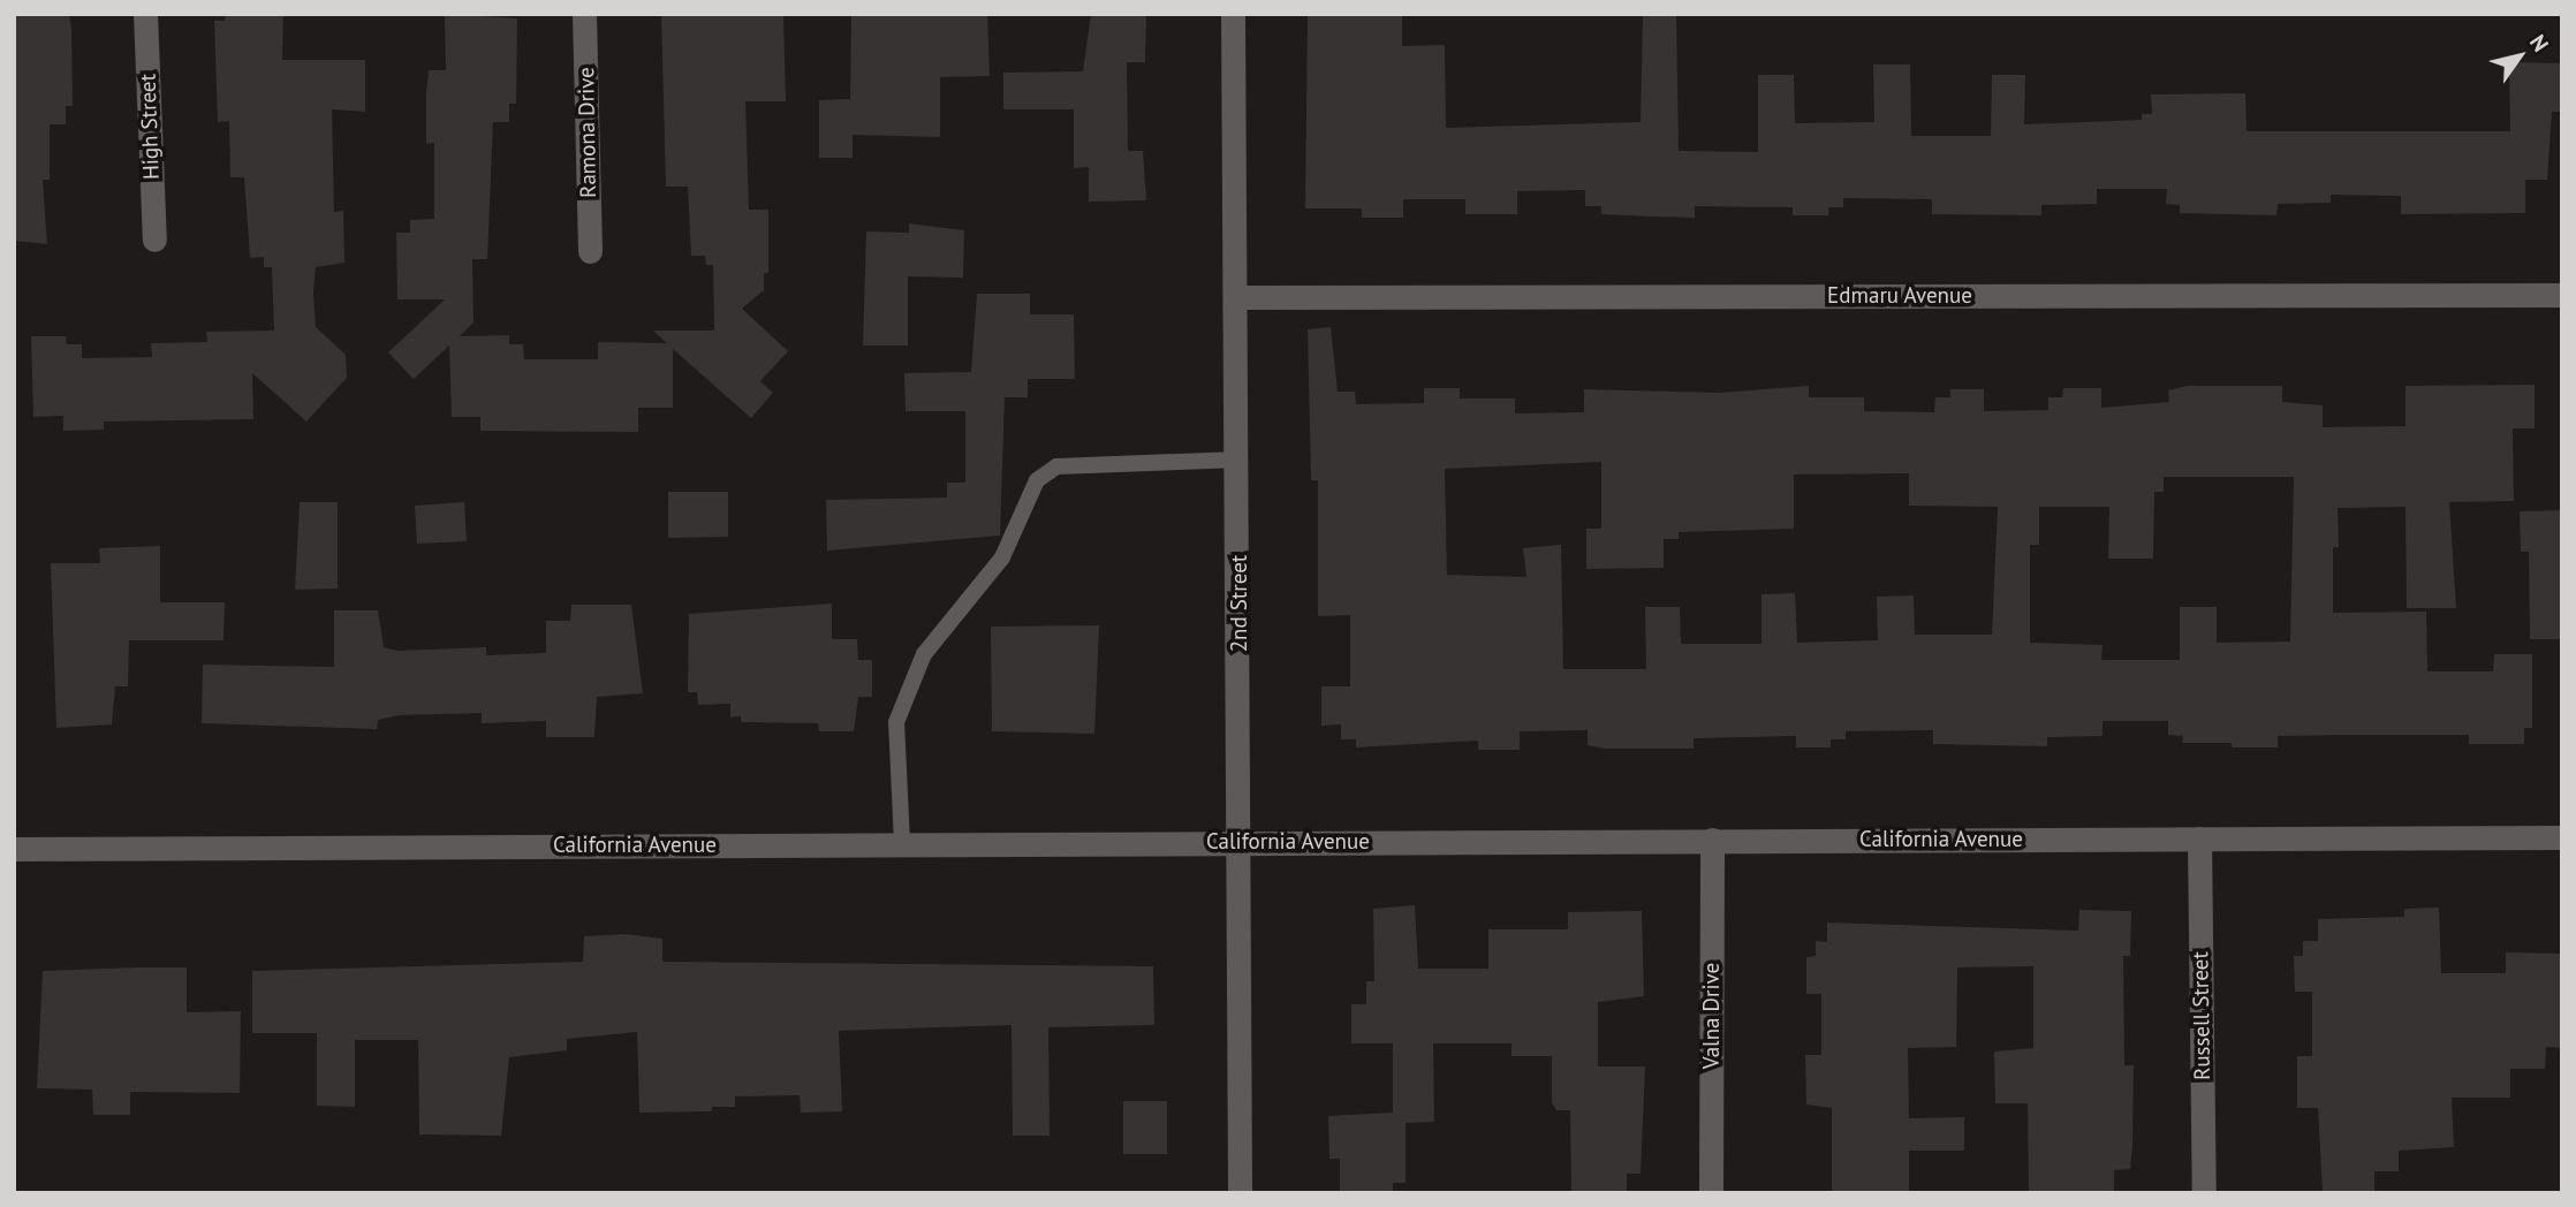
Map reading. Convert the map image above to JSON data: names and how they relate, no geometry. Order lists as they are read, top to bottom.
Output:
{
  "streets": {
    "street": [
      "High Street",
      "Ramona Drive",
      "Edmaru Avenue",
      "2nd Street",
      "California Avenue",
      "Valna Drive",
      "Russell Street"
    ]
  },
  "crossings": [
    ["Edmaru Avenue", "2nd Street"],
    ["2nd Street", "California Avenue"],
    ["California Avenue", "Valna Drive"],
    ["California Avenue", "Russell Street"]
  ],
  "north": "top right"
}
